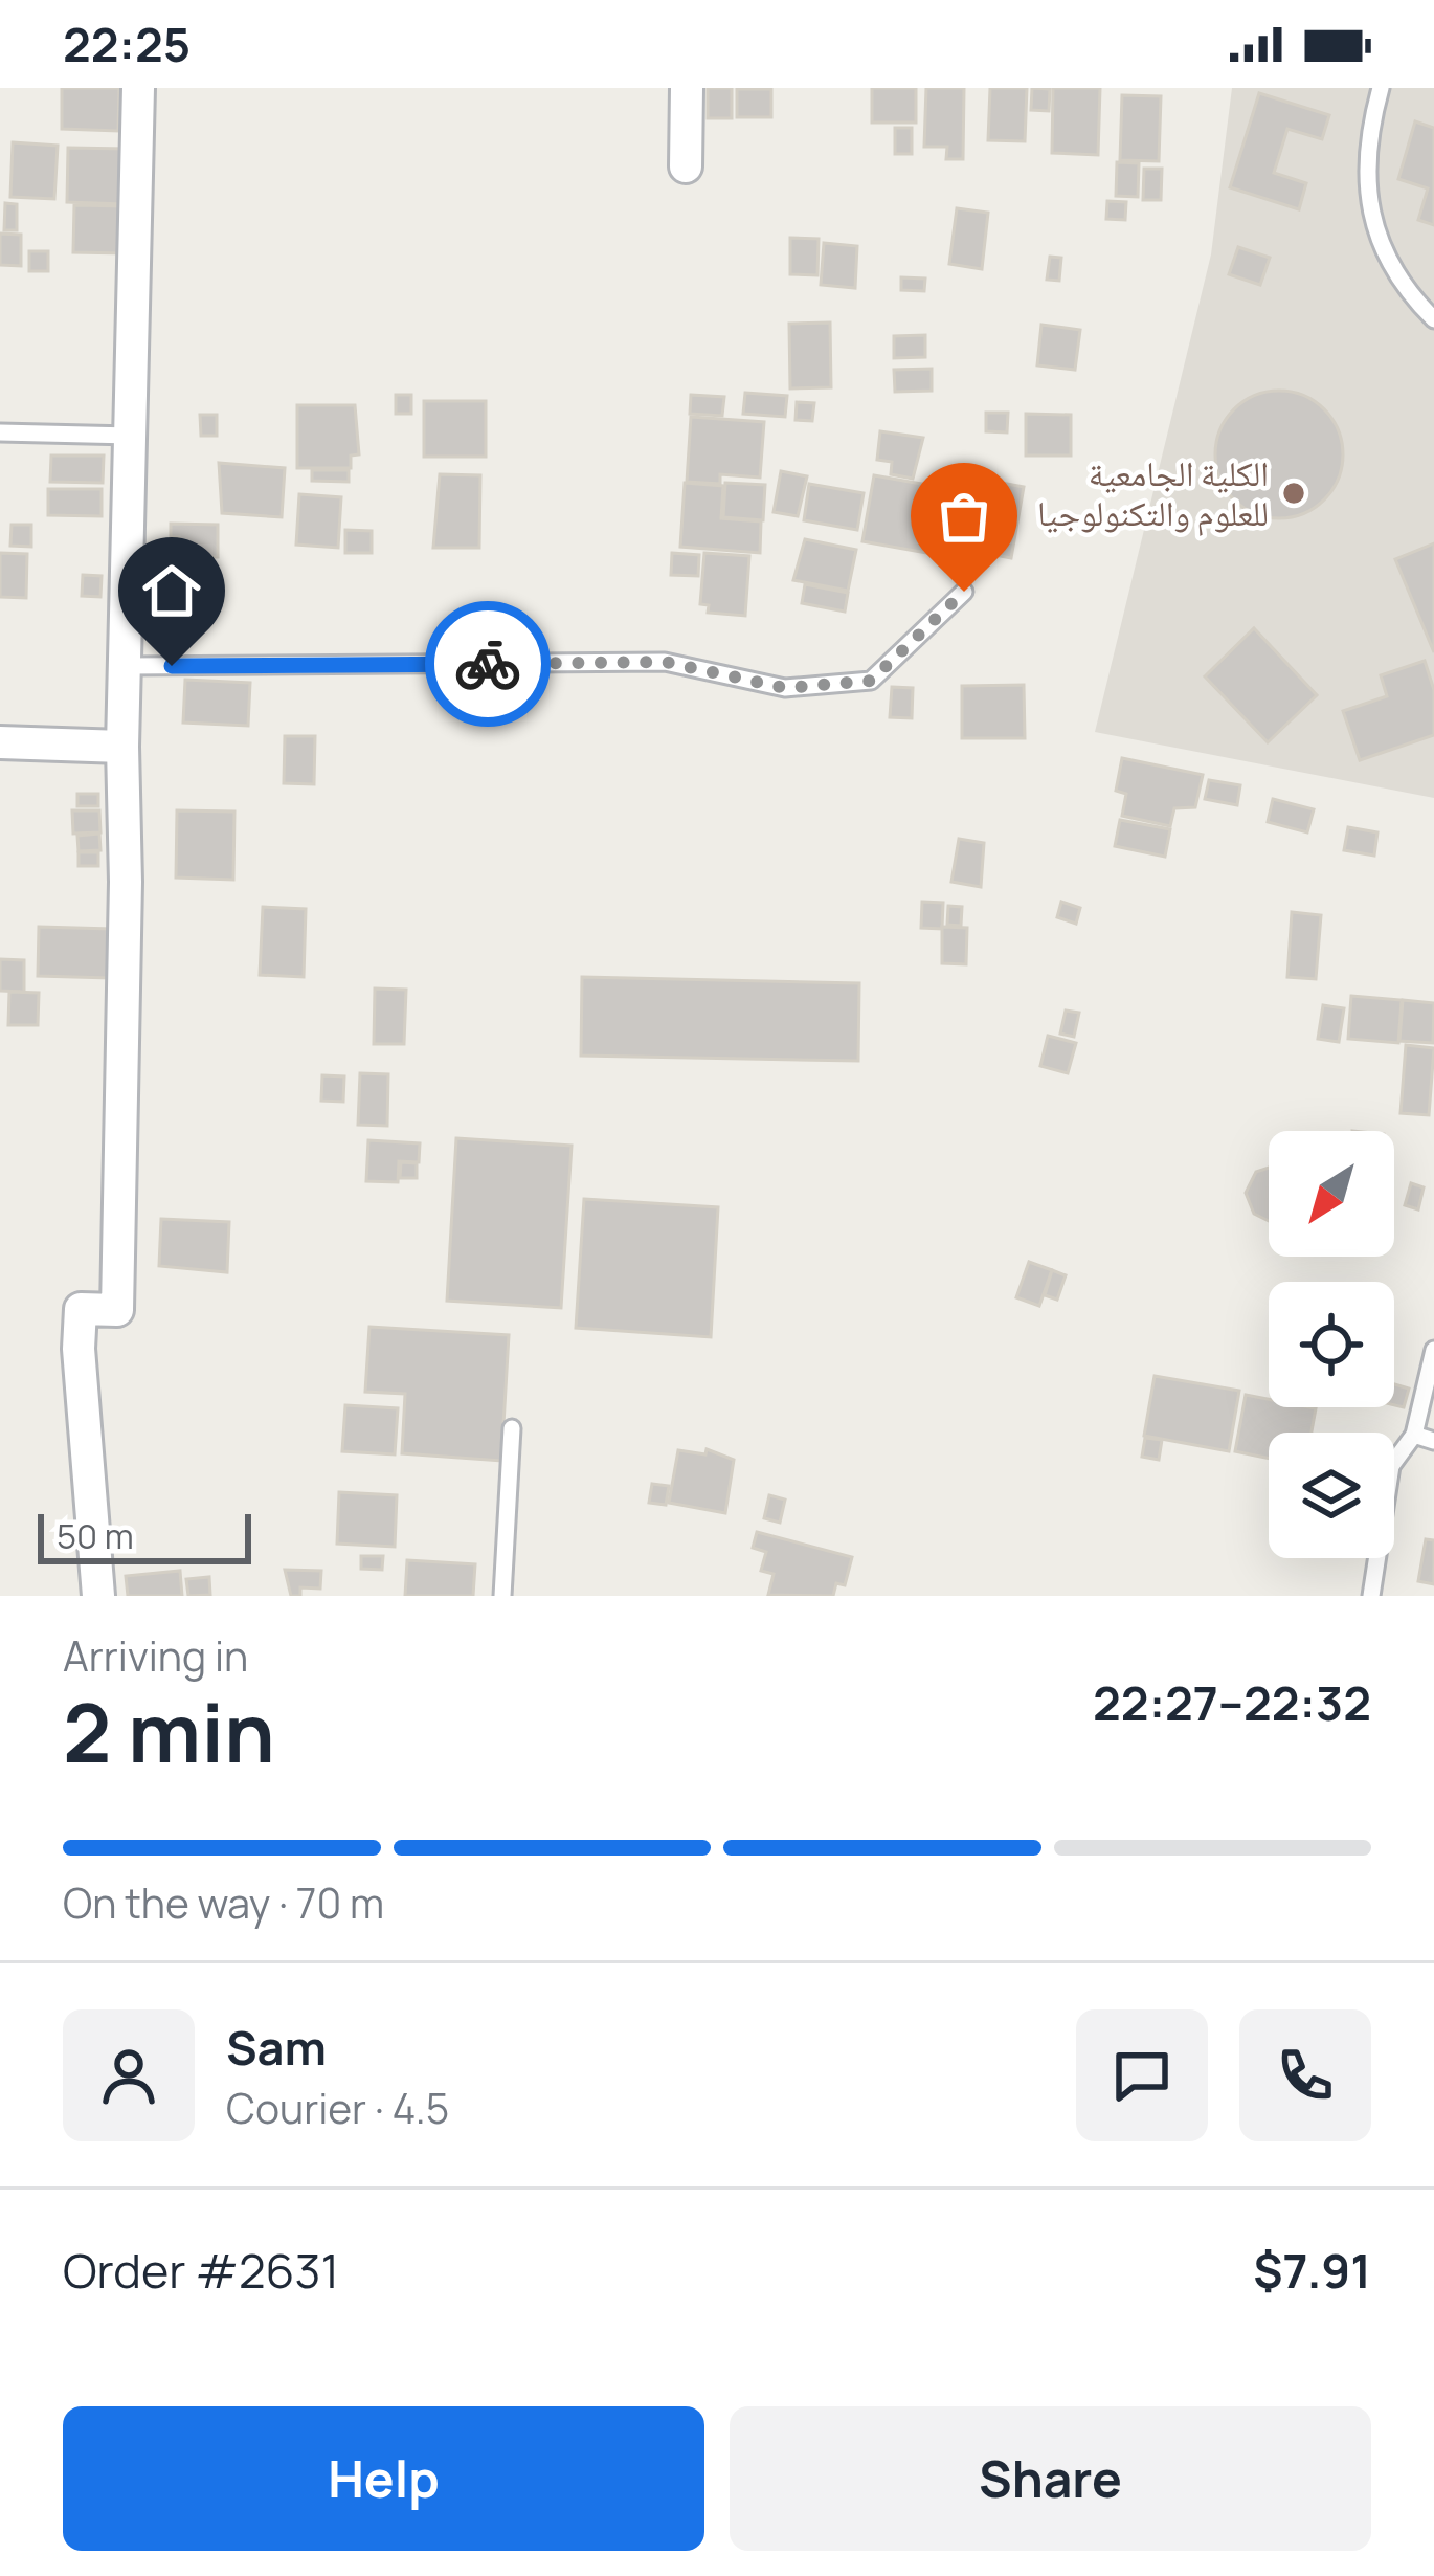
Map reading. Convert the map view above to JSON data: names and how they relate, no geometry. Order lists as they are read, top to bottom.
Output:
{
  "places": ["الكلية الجامعية للعلوم والتكنولوجيا"],
  "scale_bar": "50 m",
  "north": "bottom left",
  "page": {
    "status": "22:25",
    "scale": "50 m",
    "heading": ["2 min", "Arriving in", "22:27–22:32"],
    "panel": [
      "Sam",
      "Courier · 4.5",
      "Order #2631",
      "$7.91"
    ],
    "bar": "On the way · 70 m",
    "buttons": ["Help", "Share"]
  }
}
